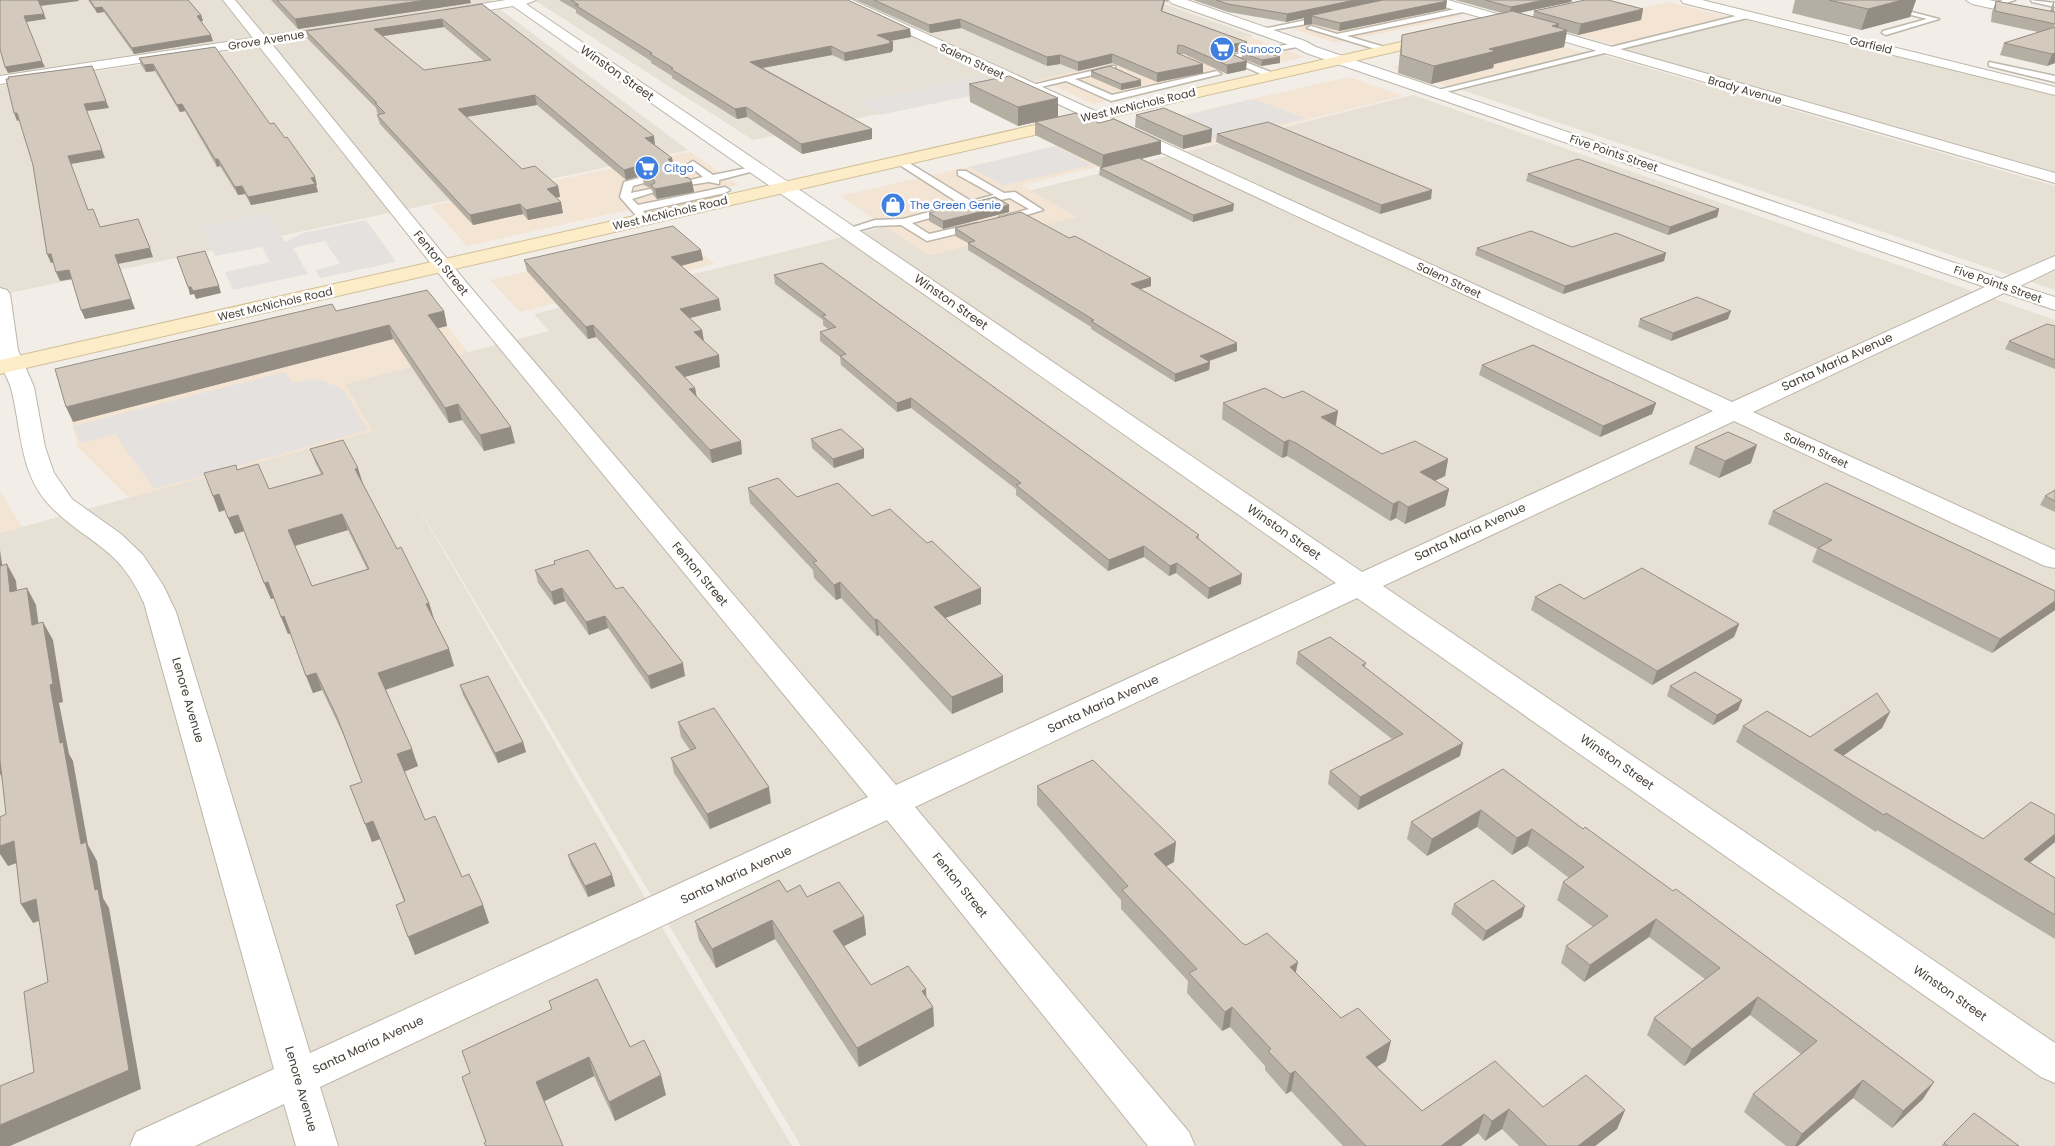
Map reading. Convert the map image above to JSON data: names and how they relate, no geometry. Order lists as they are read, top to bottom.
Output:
{
  "streets": {
    "main road": ["West McNichols Road"],
    "street": [
      "Grove Avenue",
      "Garfield",
      "Salem Street",
      "Winston Street",
      "Brady Avenue",
      "Five Points Street",
      "Fenton Street",
      "Santa Maria Avenue",
      "Lenore Avenue"
    ]
  },
  "crossings": [
    ["Grove Avenue", "Fenton Street"],
    ["Salem Street", "West McNichols Road"],
    ["Salem Street", "Santa Maria Avenue"],
    ["Winston Street", "West McNichols Road"],
    ["Winston Street", "Santa Maria Avenue"],
    ["West McNichols Road", "Five Points Street"],
    ["West McNichols Road", "Fenton Street"],
    ["West McNichols Road", "Lenore Avenue"],
    ["Five Points Street", "Santa Maria Avenue"],
    ["Fenton Street", "Santa Maria Avenue"],
    ["Santa Maria Avenue", "Lenore Avenue"]
  ],
  "places": {
    "supermarket": ["Sunoco", "Citgo"],
    "shop": ["The Green Genie"]
  }
}
